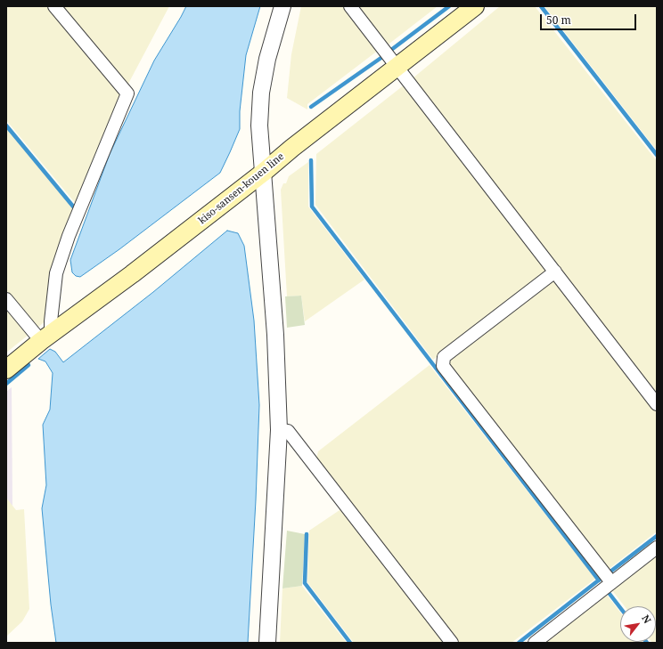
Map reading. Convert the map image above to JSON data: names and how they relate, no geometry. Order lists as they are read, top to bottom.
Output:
{
  "streets": {
    "main road": ["kiso-sansen-kouen line"]
  },
  "scale_bar": "50 m",
  "north": "top right"
}
